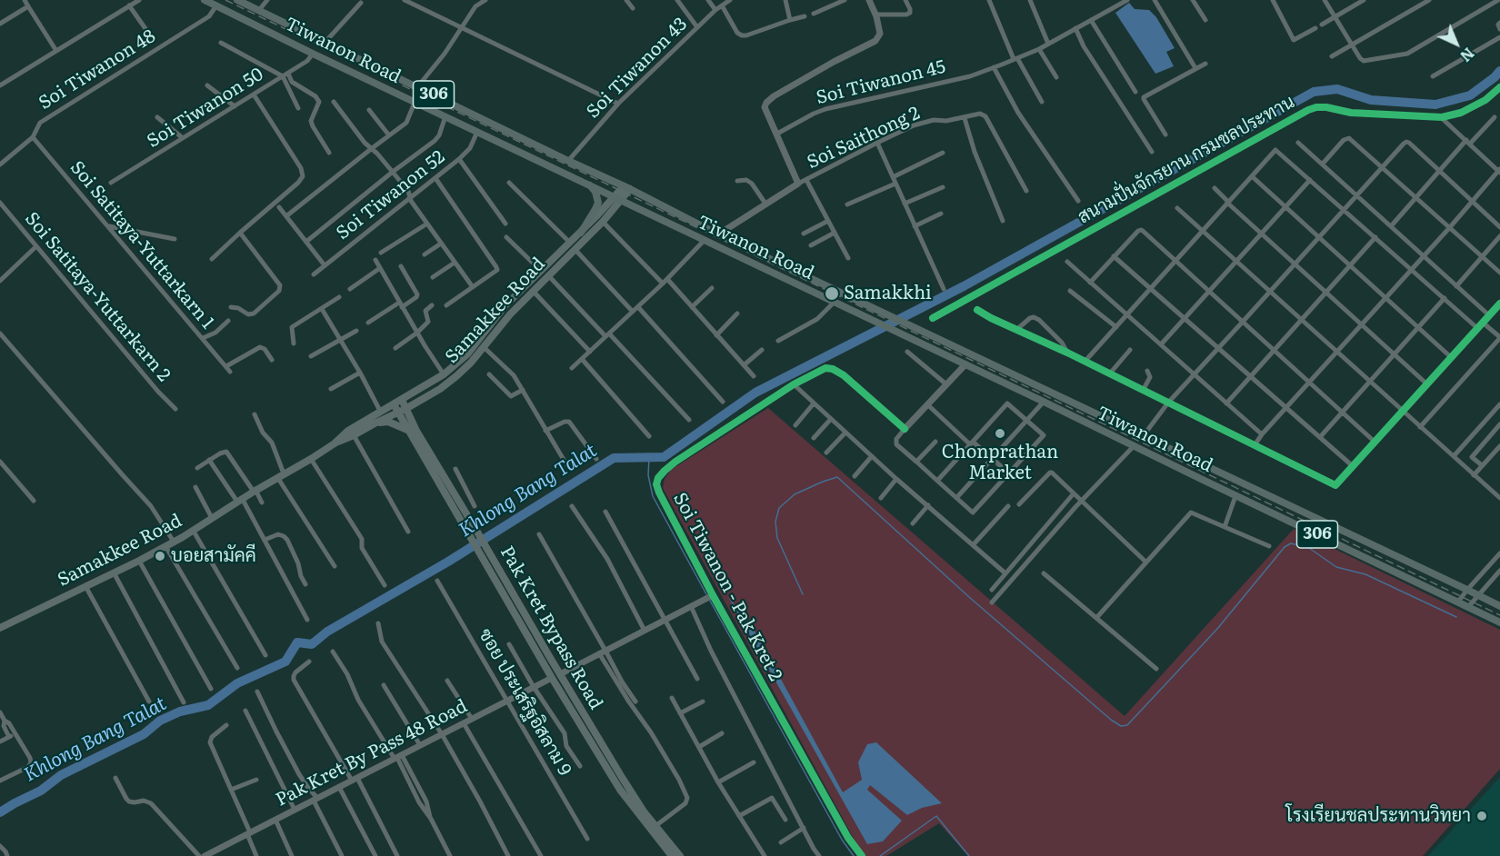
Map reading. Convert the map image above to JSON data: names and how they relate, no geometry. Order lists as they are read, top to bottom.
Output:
{
  "streets": {
    "main road": [
      "Tiwanon Road",
      "306",
      "Samakkee Road",
      "Pak Kret Bypass Road"
    ],
    "street": [
      "Soi Tiwanon 43",
      "Soi Tiwanon 48",
      "Soi Tiwanon 45",
      "Soi Tiwanon 50",
      "Soi Saithong 2",
      "Soi Tiwanon 52",
      "Soi Satitaya-Yuttarkarn 1",
      "Soi Satitaya-Yuttarkarn 2",
      "Soi Tiwanon - Pak Kret 2",
      "ซอย ประเสริฐอิสลาม 9",
      "Pak Kret By Pass 48 Road"
    ],
    "cycle path": ["สนามปั่นจักรยาน กรมชลประทาน"]
  },
  "crossings": [
    ["Tiwanon Road", "Soi Tiwanon 43"],
    ["Tiwanon Road", "Soi Tiwanon 48"],
    ["Tiwanon Road", "Soi Tiwanon 50"],
    ["Tiwanon Road", "Soi Tiwanon 52"],
    ["Tiwanon Road", "Samakkee Road"],
    ["Soi Tiwanon 48", "Soi Satitaya-Yuttarkarn 1"],
    ["Samakkee Road", "Pak Kret Bypass Road"],
    ["Pak Kret Bypass Road", "Pak Kret By Pass 48 Road"],
    ["ซอย ประเสริฐอิสลาม 9", "Pak Kret By Pass 48 Road"]
  ],
  "water": ["Khlong Bang Talat"],
  "places": [
    "Samakkhi",
    "Chonprathan Market",
    "บอยสามัคคี",
    "โรงเรียนชลประทานวิทยา"
  ],
  "north": "bottom right"
}
